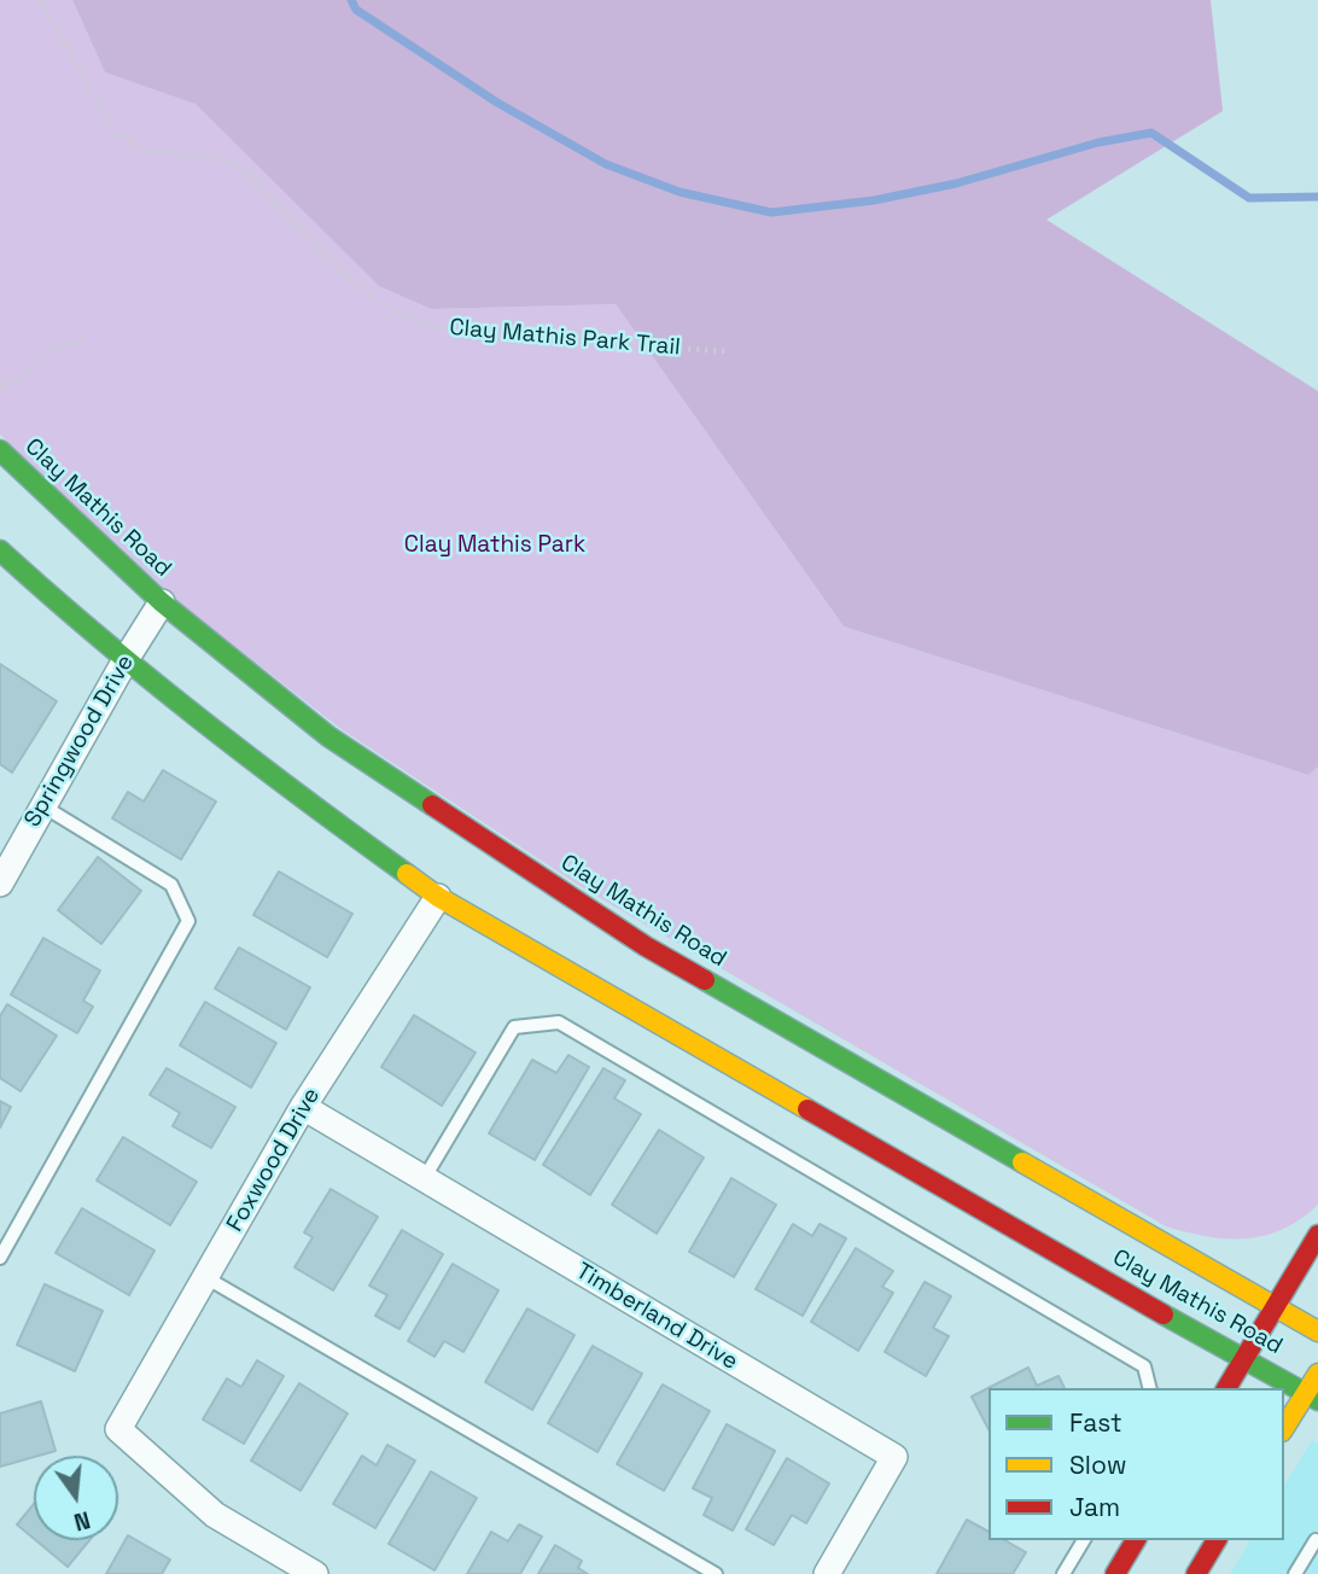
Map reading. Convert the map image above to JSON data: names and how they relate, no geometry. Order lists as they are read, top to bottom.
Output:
{
  "streets": {
    "main road": ["Clay Mathis Road"],
    "street": ["Springwood Drive", "Foxwood Drive", "Timberland Drive"],
    "path": ["Clay Mathis Park Trail"]
  },
  "crossings": [
    ["Clay Mathis Road", "Springwood Drive"],
    ["Clay Mathis Road", "Foxwood Drive"],
    ["Foxwood Drive", "Timberland Drive"]
  ],
  "parks": ["Clay Mathis Park"],
  "legend": ["Fast", "Slow", "Jam"],
  "north": "bottom"
}
